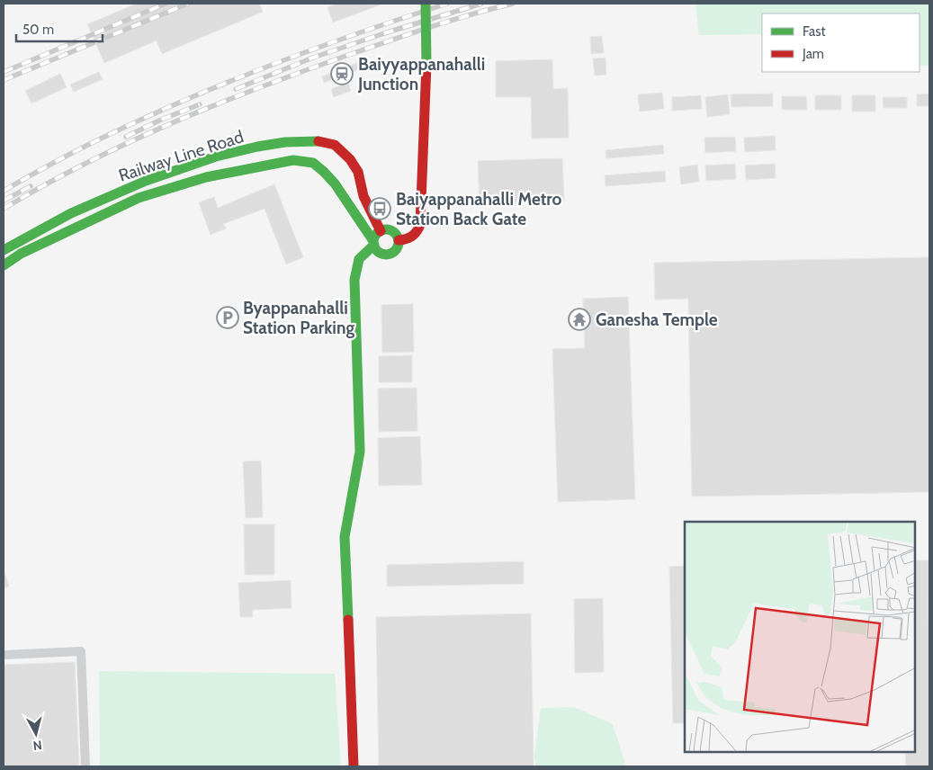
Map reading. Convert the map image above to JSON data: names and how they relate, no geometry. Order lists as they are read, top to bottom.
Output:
{
  "streets": {
    "main road": ["Railway Line Road"]
  },
  "places": {
    "station": ["Baiyyappanahalli Junction"],
    "bus stop": ["Baiyappanahalli Metro Station Back Gate"],
    "parking": ["Byappanahalli Station Parking"],
    "temple": ["Ganesha Temple"]
  },
  "legend": ["Fast", "Jam"],
  "scale_bar": "50 m",
  "north": "bottom"
}
